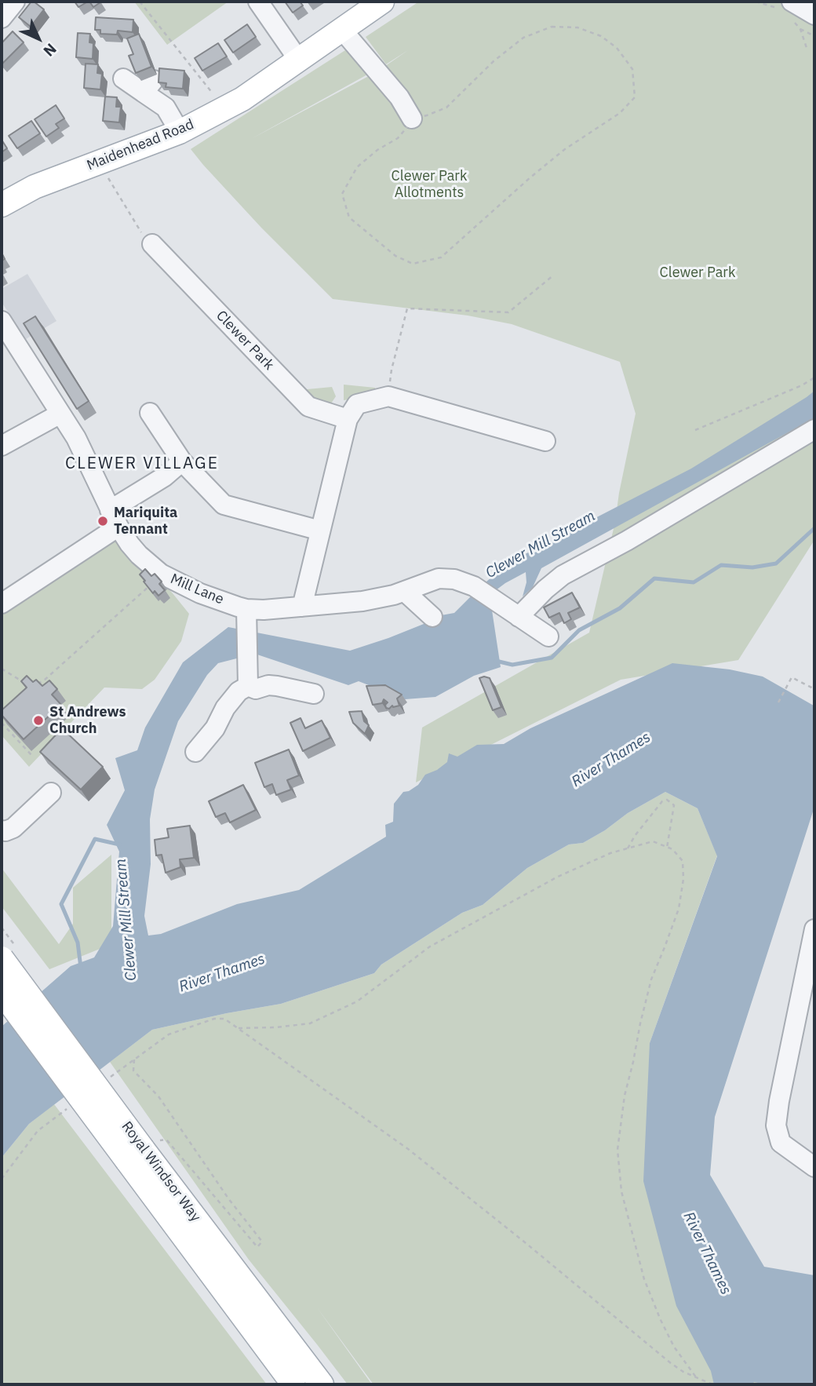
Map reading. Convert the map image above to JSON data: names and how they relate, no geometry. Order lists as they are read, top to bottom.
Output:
{
  "streets": {
    "main road": ["Maidenhead Road", "Royal Windsor Way"],
    "street": ["Clewer Park", "Mill Lane"]
  },
  "districts": ["CLEWER VILLAGE"],
  "water": ["Clewer Mill Stream", "River Thames"],
  "parks": ["Clewer Park Allotments", "Clewer Park"],
  "places": ["Mariquita Tennant", "St Andrews Church"],
  "north": "bottom right"
}
